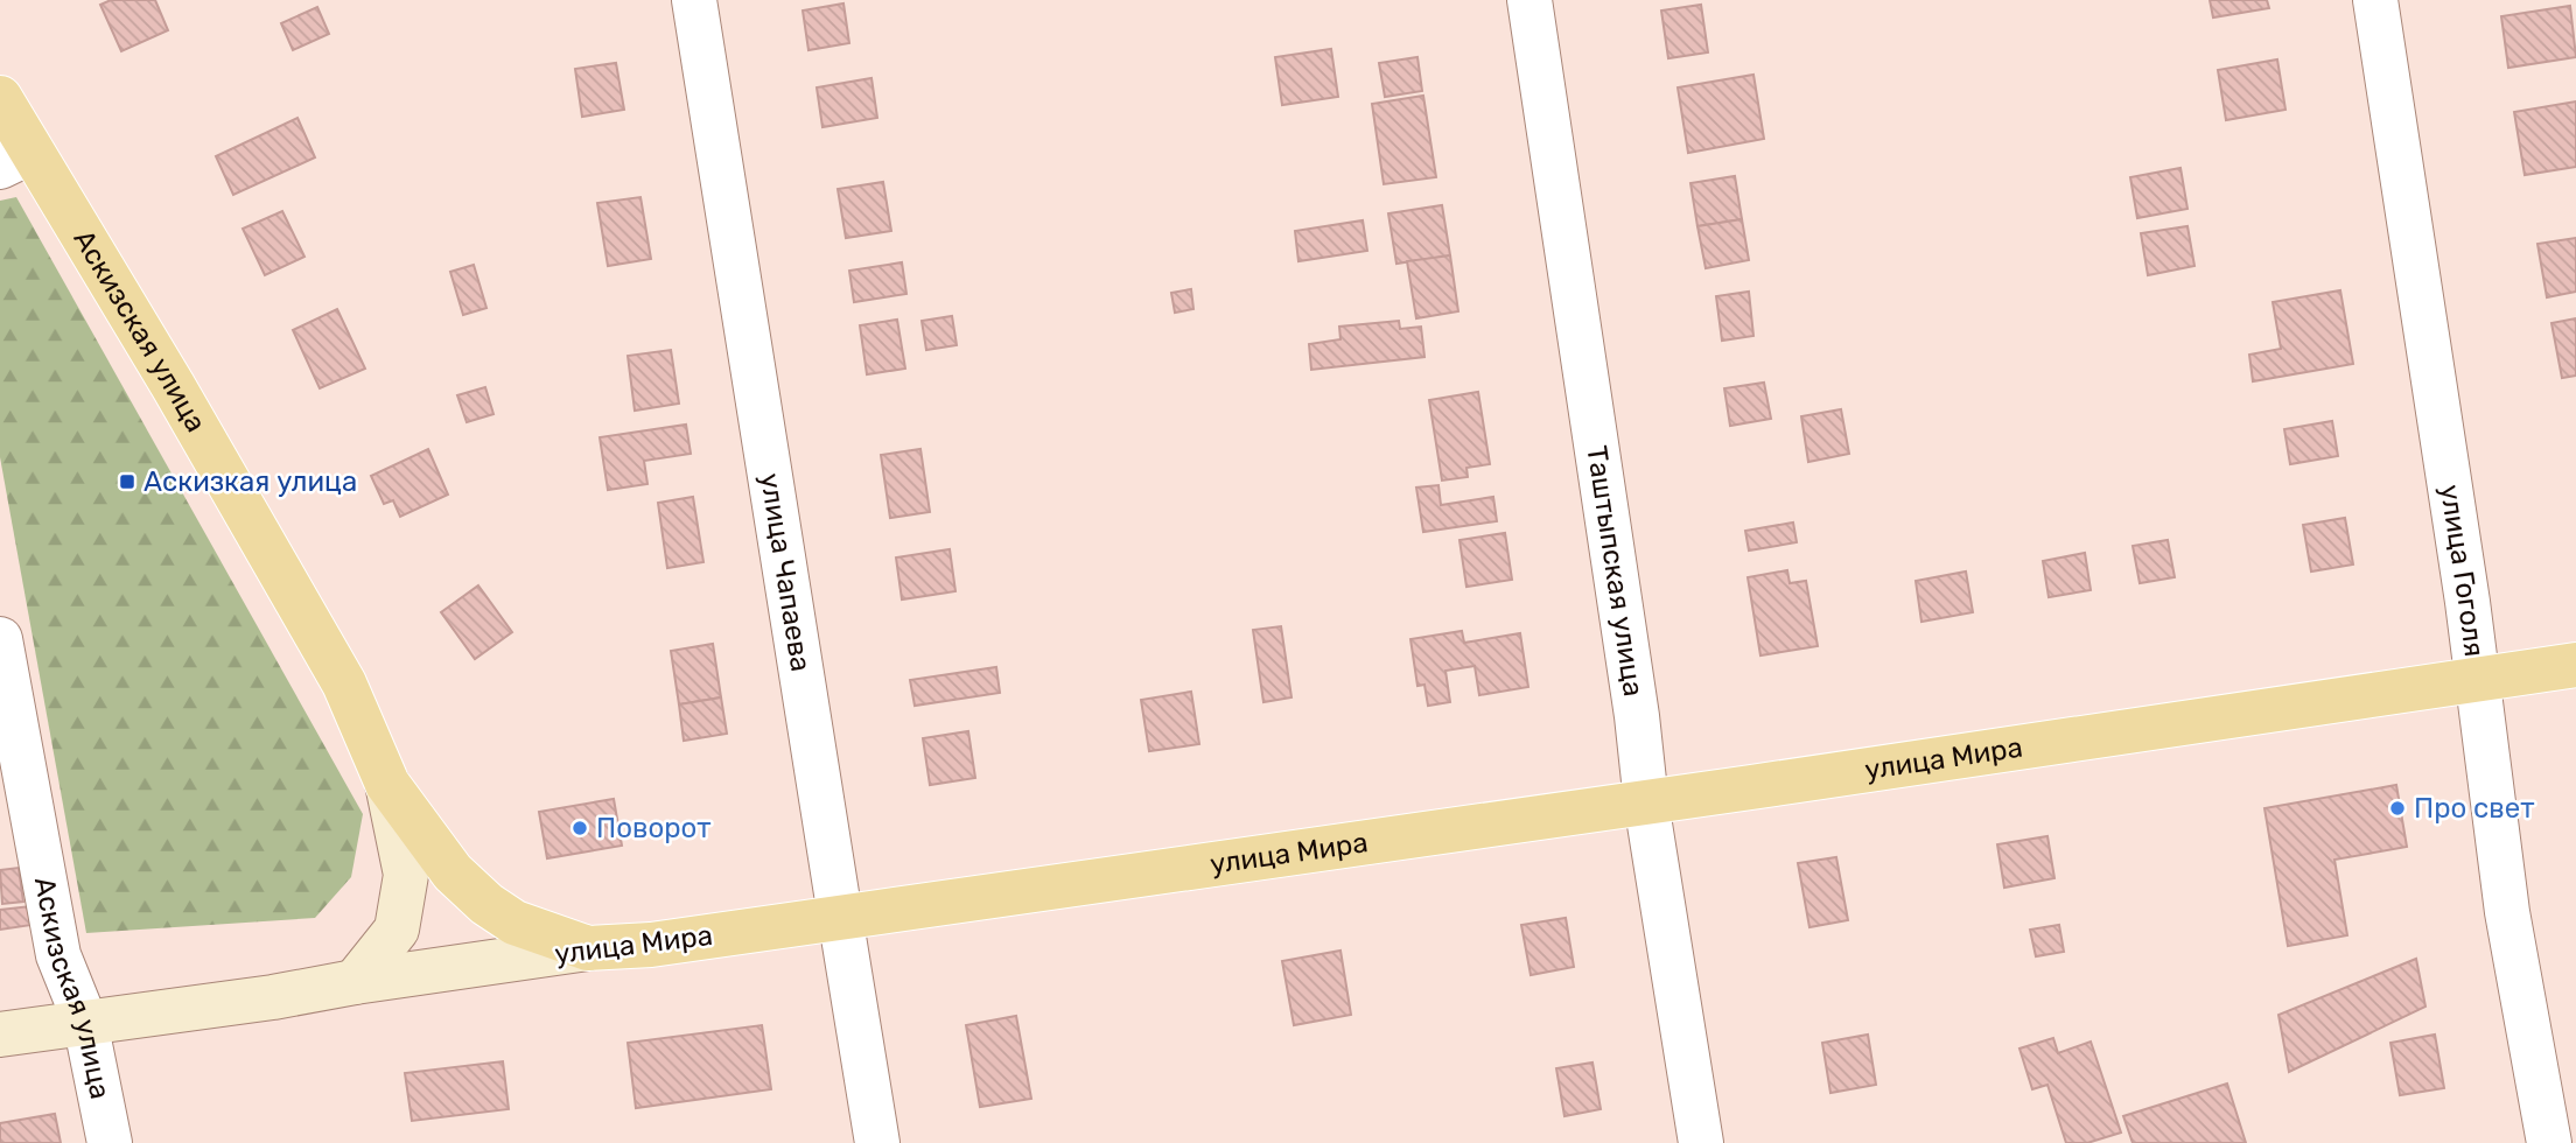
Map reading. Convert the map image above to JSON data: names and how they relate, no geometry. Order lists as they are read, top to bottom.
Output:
{
  "streets": {
    "main road": ["Аскизская улица", "улица Мира"],
    "street": ["улица Чапаева", "Таштыпская улица", "улица Гоголя"]
  },
  "crossings": [
    ["Аскизская улица", "улица Мира"],
    ["улица Чапаева", "улица Мира"],
    ["Таштыпская улица", "улица Мира"],
    ["улица Гоголя", "улица Мира"]
  ],
  "places": {
    "transit": ["Аскизкая улица"],
    "other": ["Про свет", "Поворот"]
  }
}
